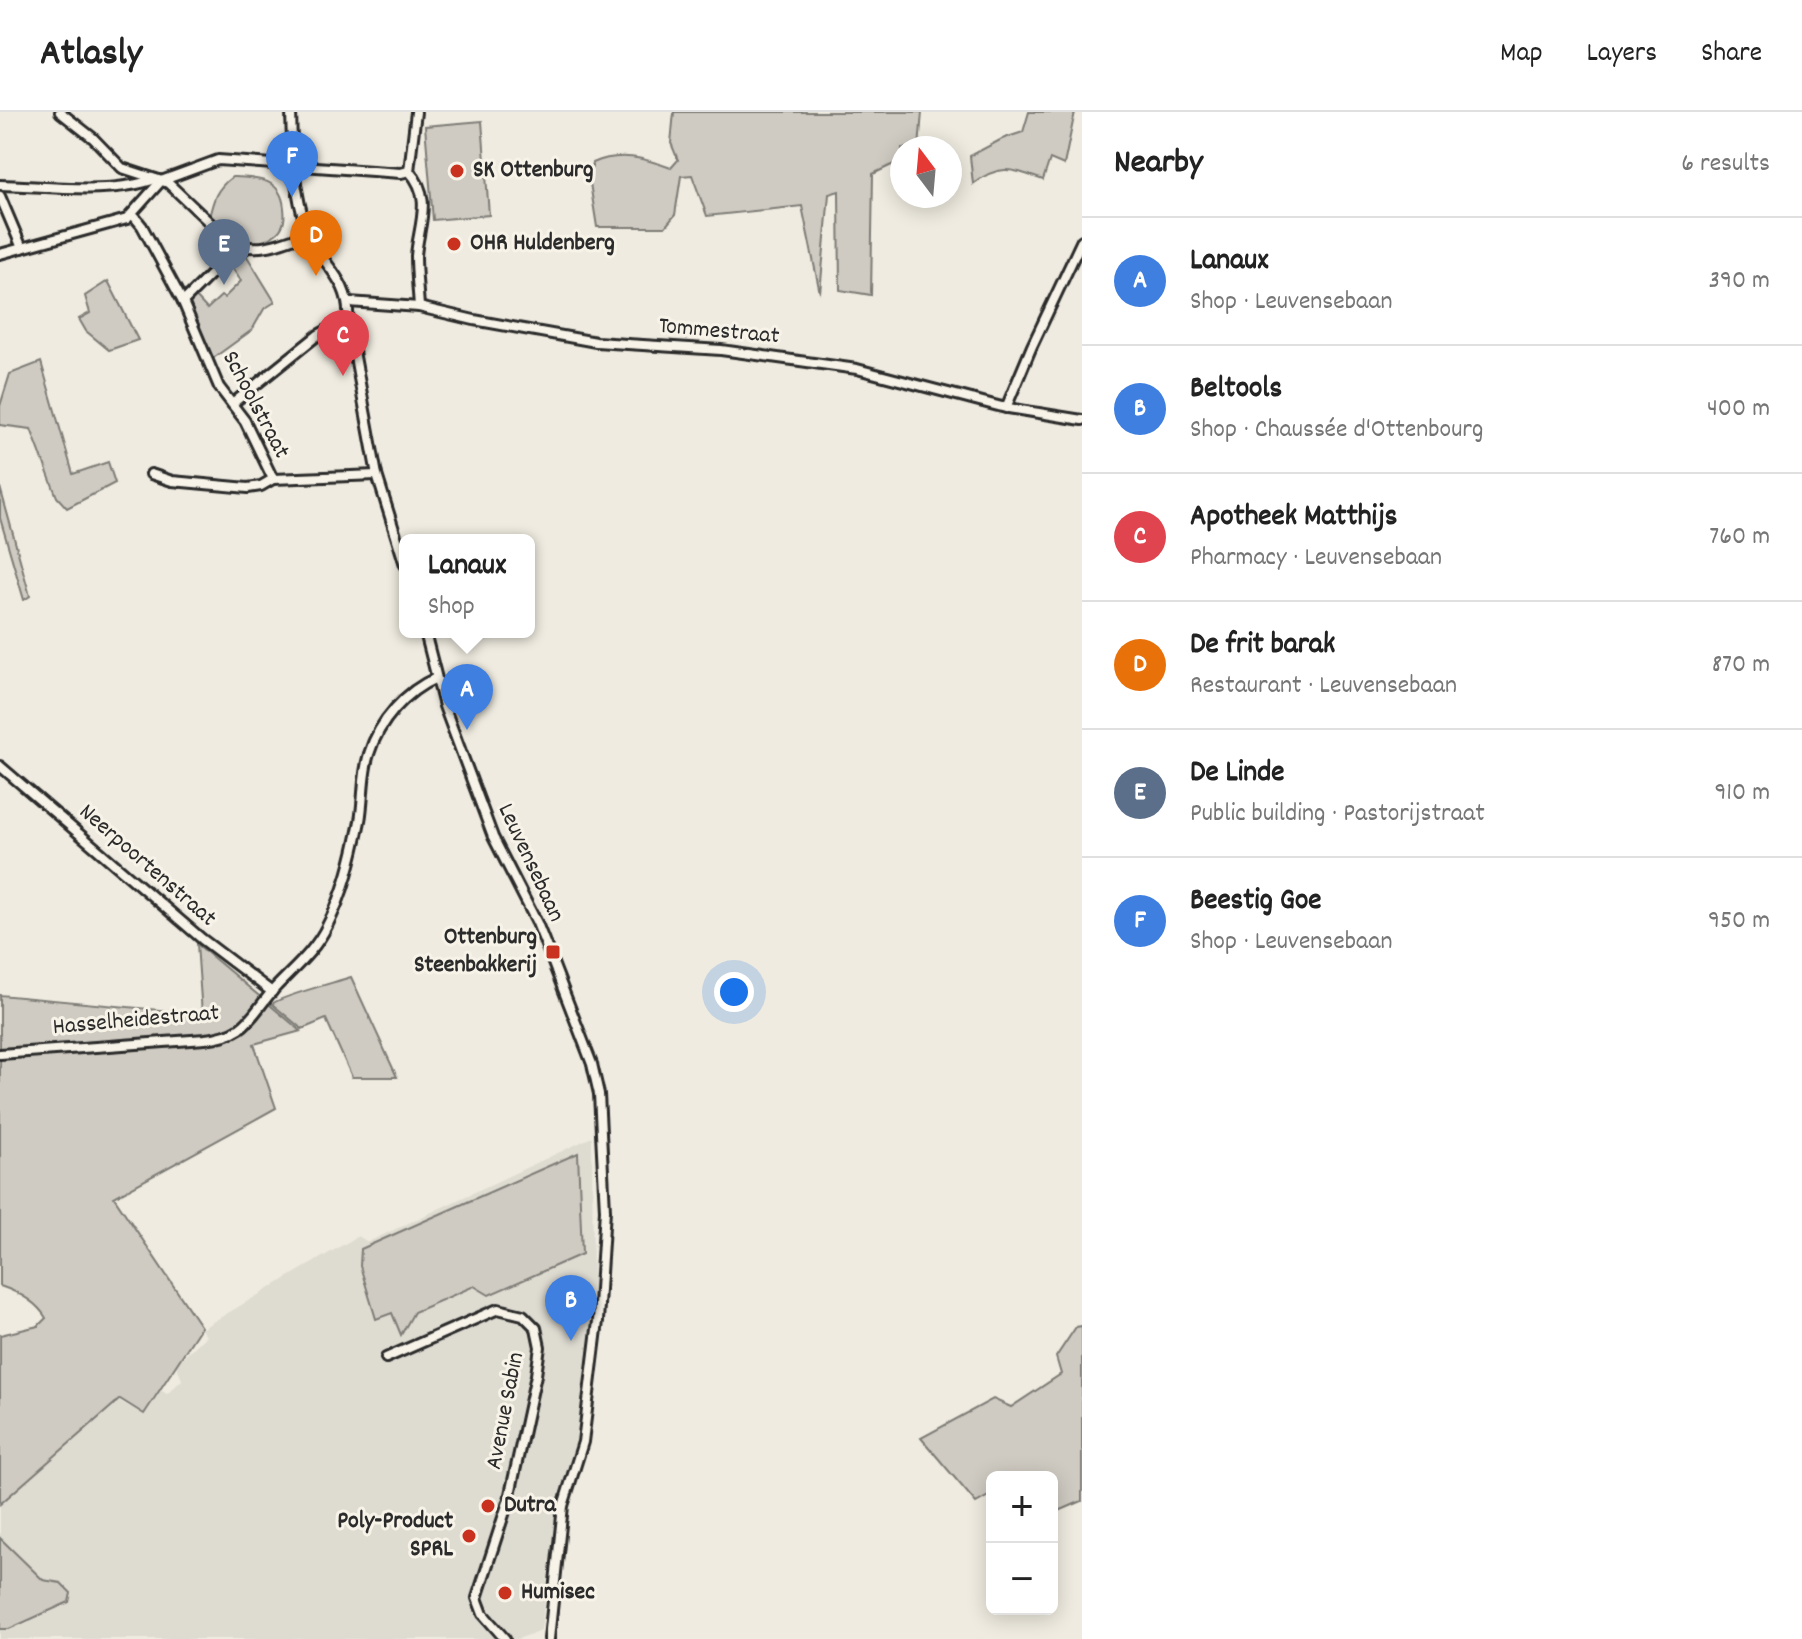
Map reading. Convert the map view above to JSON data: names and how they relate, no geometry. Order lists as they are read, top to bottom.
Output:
{
  "streets": {
    "street": [
      "Tommestraat",
      "Schoolstraat",
      "Leuvensebaan",
      "Neerpoortenstraat",
      "Hasselheidestraat",
      "Avenue Sabin"
    ]
  },
  "crossings": [
    ["Leuvensebaan", "Hasselheidestraat"],
    ["Neerpoortenstraat", "Hasselheidestraat"]
  ],
  "places": {
    "other": [
      "SK Ottenburg",
      "OHR Huldenberg",
      "Dutra",
      "Poly-Product SPRL",
      "Humisec"
    ],
    "transit": ["Ottenburg Steenbakkerij"]
  },
  "north": "top",
  "page": {
    "header": "Atlasly",
    "nav": ["Map", "Layers", "Share"],
    "heading": ["Nearby", "6 results"],
    "pins": [
      "F",
      "D",
      "E",
      "C",
      "A",
      "B"
    ],
    "list": [
      {
        "mark": "A",
        "name": "Lanaux",
        "note": "Shop · Leuvensebaan",
        "value": "390 m"
      },
      {
        "mark": "B",
        "name": "Beltools",
        "note": "Shop · Chaussée d'Ottenbourg",
        "value": "400 m"
      },
      {
        "mark": "C",
        "name": "Apotheek Matthijs",
        "note": "Pharmacy · Leuvensebaan",
        "value": "760 m"
      },
      {
        "mark": "D",
        "name": "De frit barak",
        "note": "Restaurant · Leuvensebaan",
        "value": "870 m"
      },
      {
        "mark": "E",
        "name": "De Linde",
        "note": "Public building · Pastorijstraat",
        "value": "910 m"
      },
      {
        "mark": "F",
        "name": "Beestig Goe",
        "note": "Shop · Leuvensebaan",
        "value": "950 m"
      }
    ],
    "popup": ["Lanaux", "Shop"],
    "map_buttons": ["+", "−"]
  }
}
